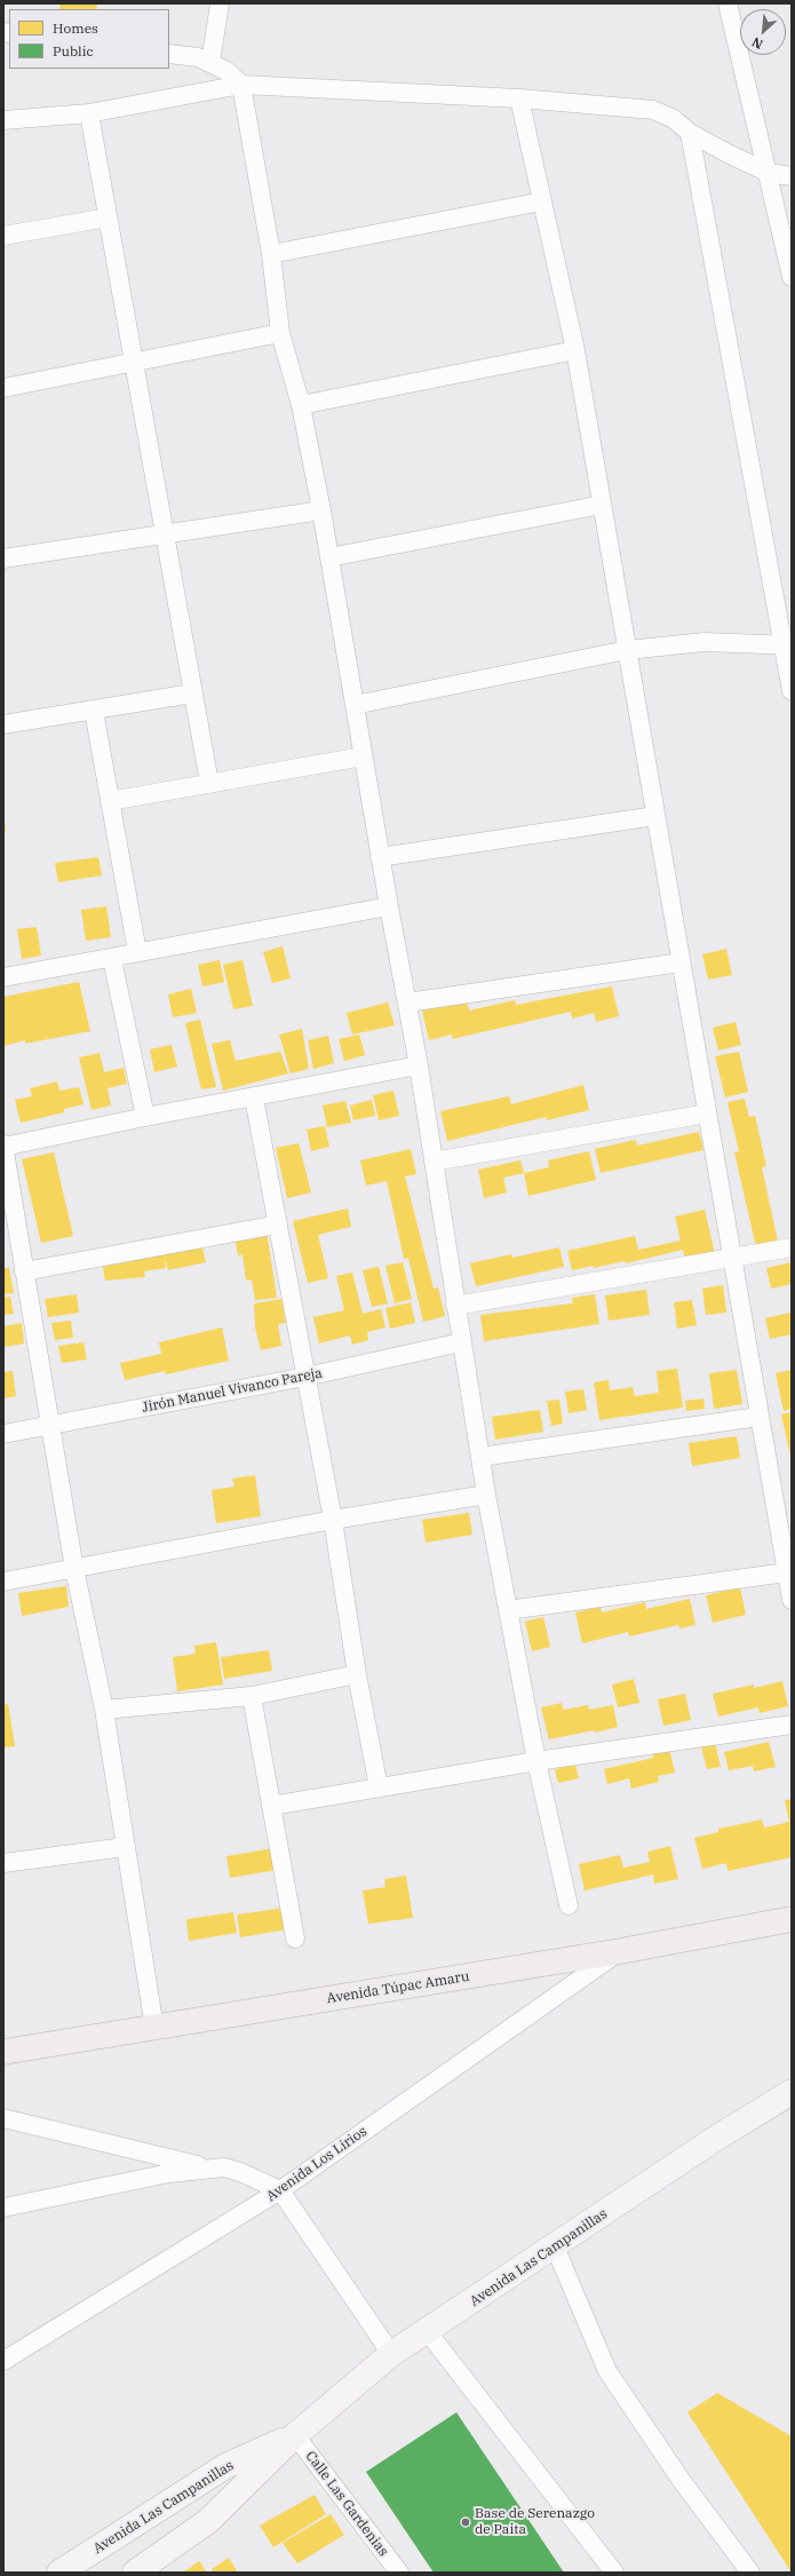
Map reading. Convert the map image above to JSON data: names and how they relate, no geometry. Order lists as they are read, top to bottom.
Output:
{
  "streets": {
    "main road": ["Avenida Túpac Amaru"],
    "street": [
      "Jirón Manuel Vivanco Pareja",
      "Avenida Los Lirios",
      "Avenida Las Campanillas",
      "Calle Las Gardenias"
    ]
  },
  "crossings": [
    ["Avenida Túpac Amaru", "Avenida Los Lirios"],
    ["Avenida Las Campanillas", "Calle Las Gardenias"]
  ],
  "places": ["Base de Serenazgo de Paita"],
  "legend": ["Homes", "Public"],
  "north": "bottom left"
}
